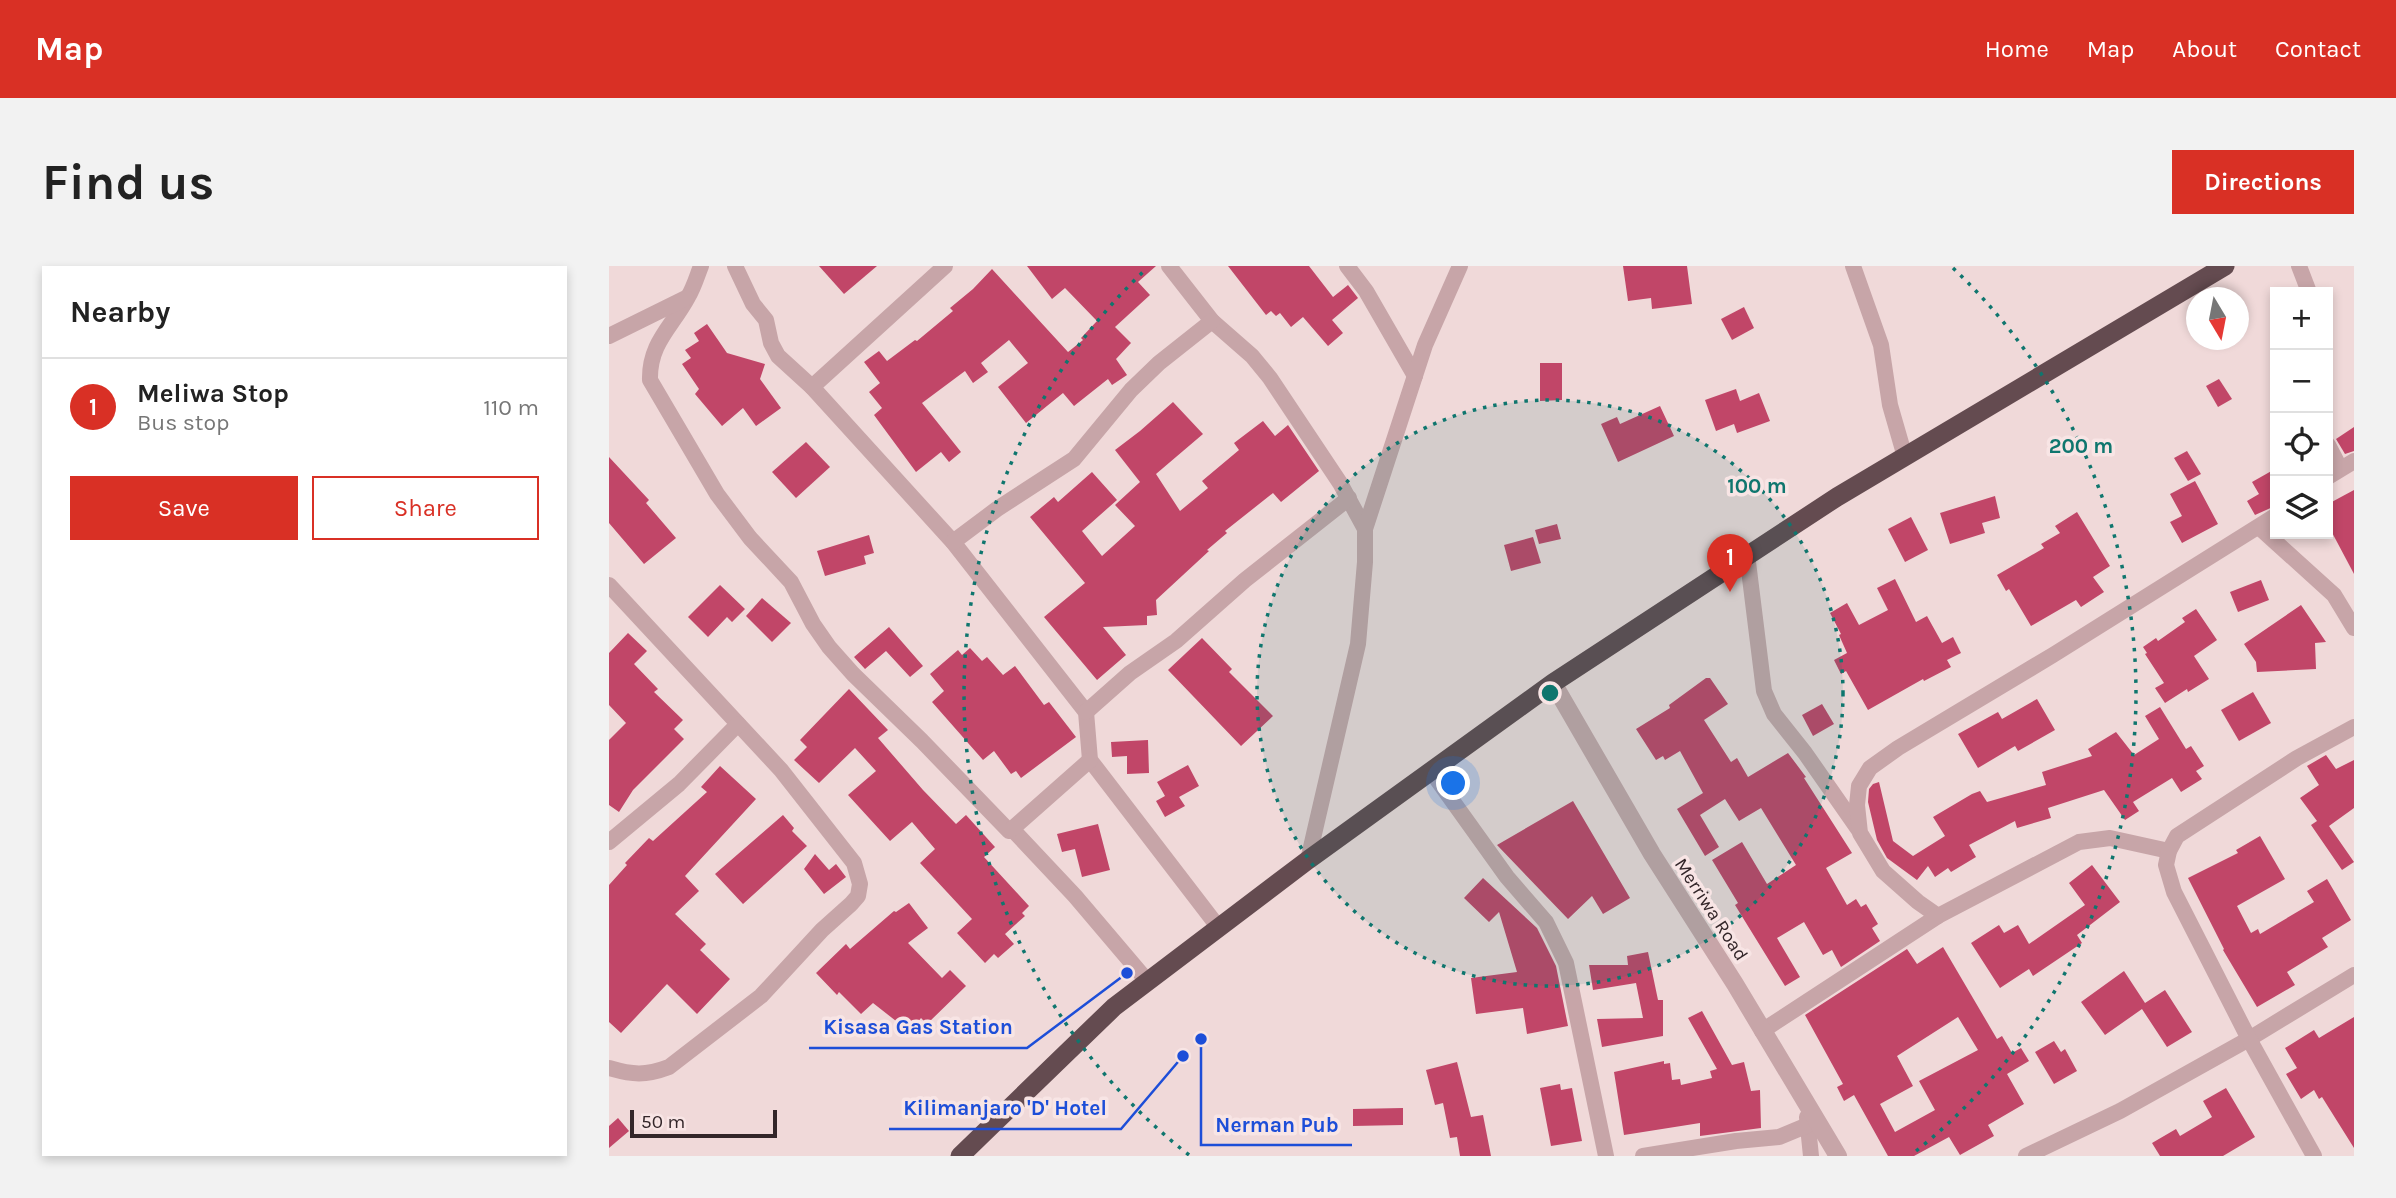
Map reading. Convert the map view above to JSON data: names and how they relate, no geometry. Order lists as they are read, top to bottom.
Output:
{
  "streets": {
    "street": ["Merriwa Road"]
  },
  "places": ["Kisasa Gas Station", "Nerman Pub", "Kilimanjaro 'D' Hotel"],
  "scale_bar": "50 m",
  "north": "bottom",
  "page": {
    "header": "Map",
    "nav": [
      "Home",
      "Map",
      "About",
      "Contact"
    ],
    "buttons": [
      "Directions",
      ["Save", "Share"]
    ],
    "title": "Find us",
    "heading": "Nearby",
    "map_buttons": ["+", "−"],
    "list": [
      {
        "mark": "1",
        "name": "Meliwa Stop",
        "note": "Bus stop",
        "value": "110 m"
      }
    ],
    "pins": "1",
    "scale": "50 m"
  },
  "rings": ["200 m", "100 m"]
}
